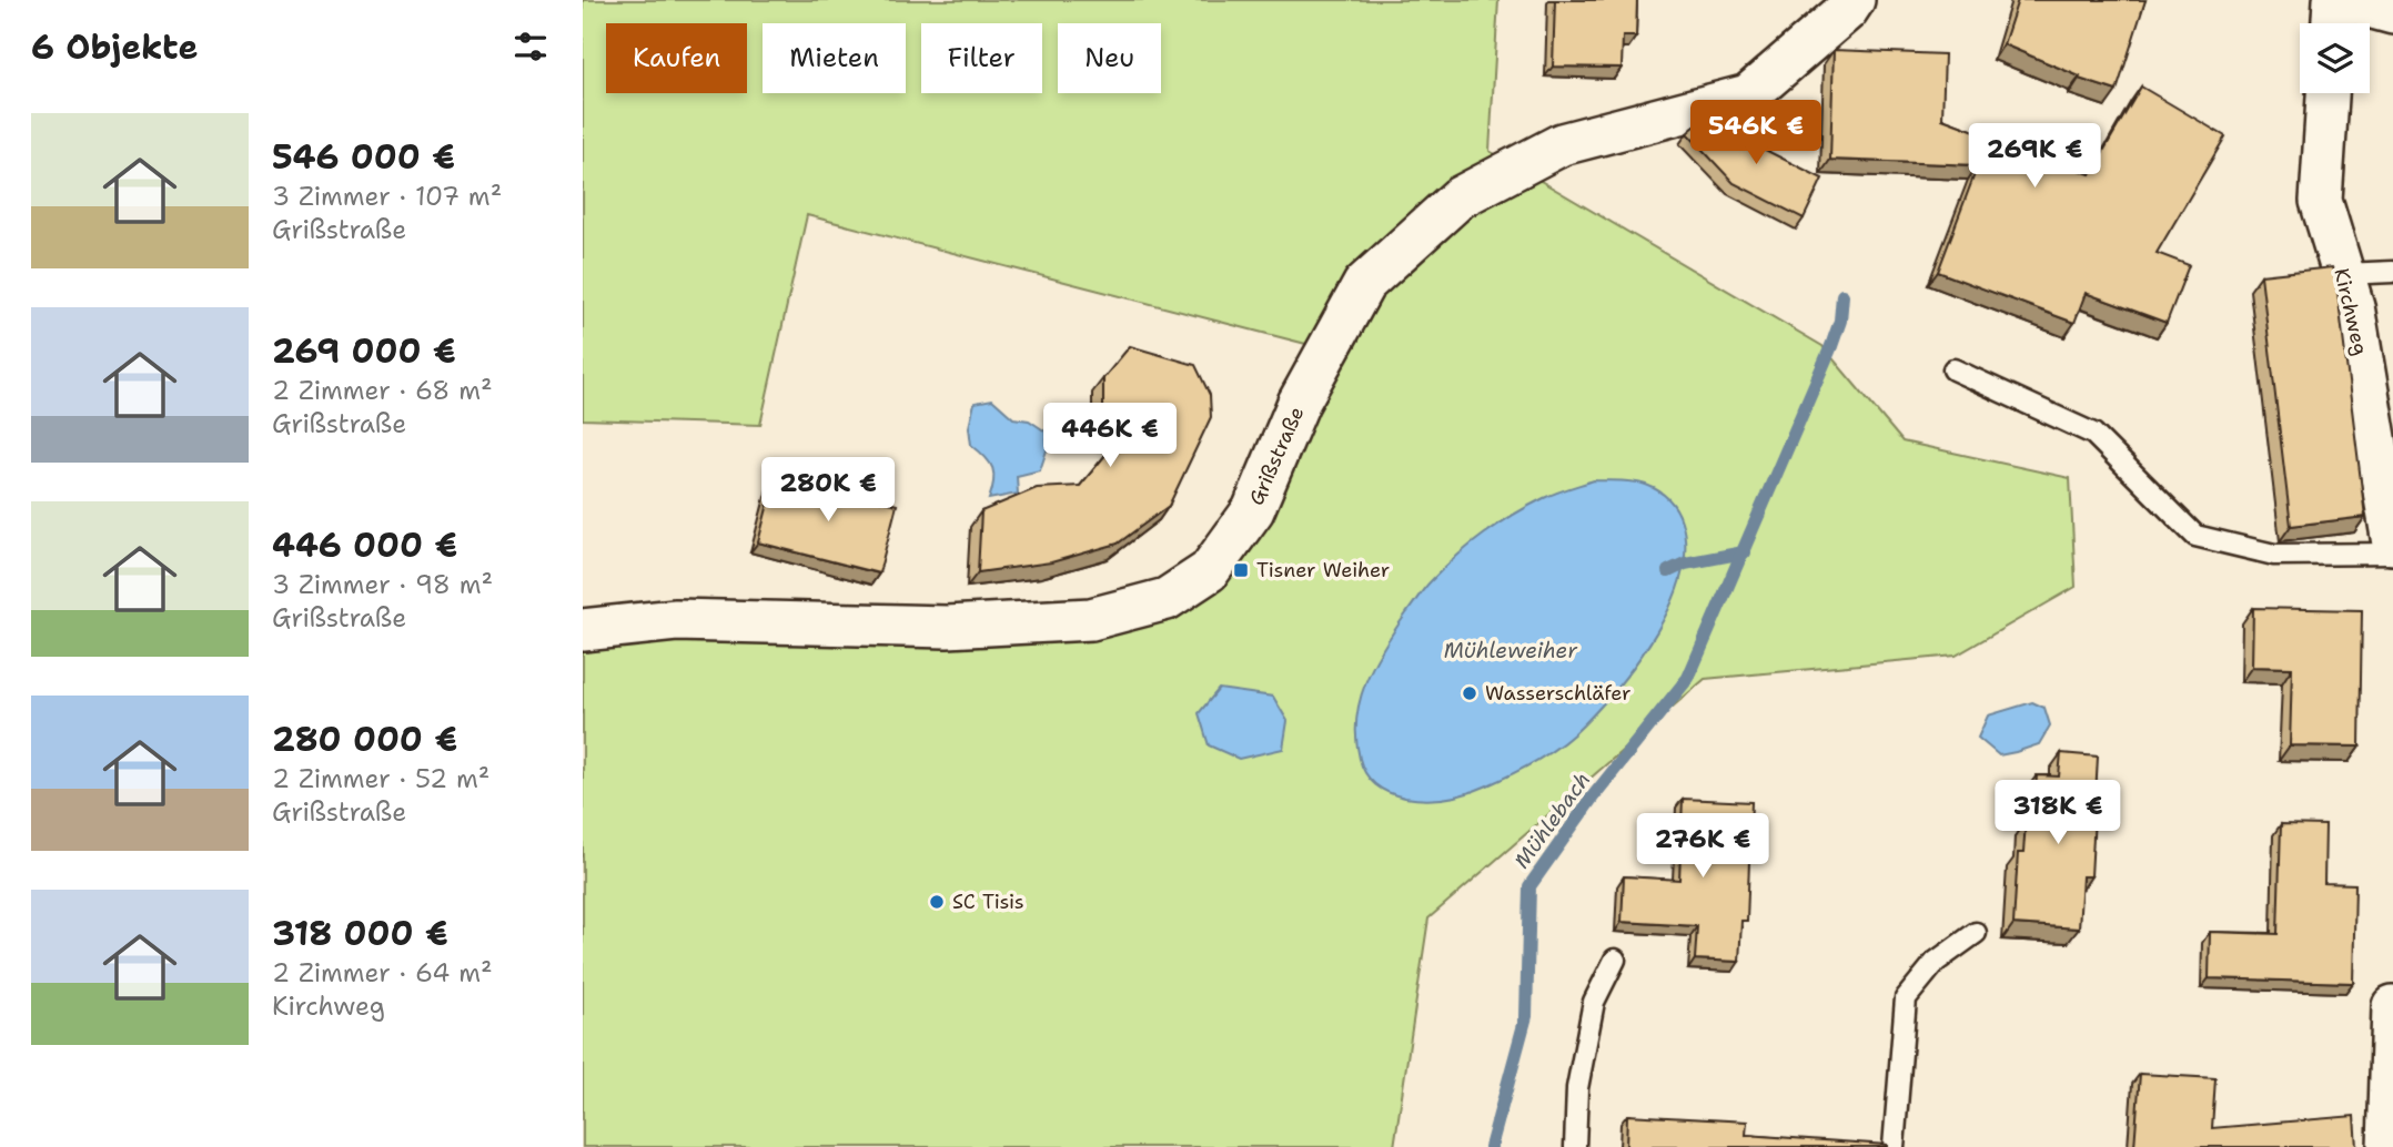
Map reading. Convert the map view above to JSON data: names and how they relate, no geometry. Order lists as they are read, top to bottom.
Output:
{
  "streets": {
    "street": ["Kirchweg", "Grißstraße"]
  },
  "water": ["Mühleweiher", "Mühlebach"],
  "places": {
    "transit": ["Tisner Weiher"],
    "other": ["Wasserschläfer", "SC Tisis"]
  },
  "page": {
    "heading": "6 Objekte",
    "chip": [
      "Kaufen",
      "Mieten",
      "Filter",
      "Neu"
    ],
    "list": [
      {
        "name": "546 000 €",
        "note": "3 Zimmer · 107 m² · Grißstraße"
      },
      {
        "name": "269 000 €",
        "note": "2 Zimmer · 68 m² · Grißstraße"
      },
      {
        "name": "446 000 €",
        "note": "3 Zimmer · 98 m² · Grißstraße"
      },
      {
        "name": "280 000 €",
        "note": "2 Zimmer · 52 m² · Grißstraße"
      },
      {
        "name": "318 000 €",
        "note": "2 Zimmer · 64 m² · Kirchweg"
      }
    ],
    "price": [
      "546K €",
      "269K €",
      "446K €",
      "280K €",
      "318K €",
      "276K €"
    ]
  }
}
